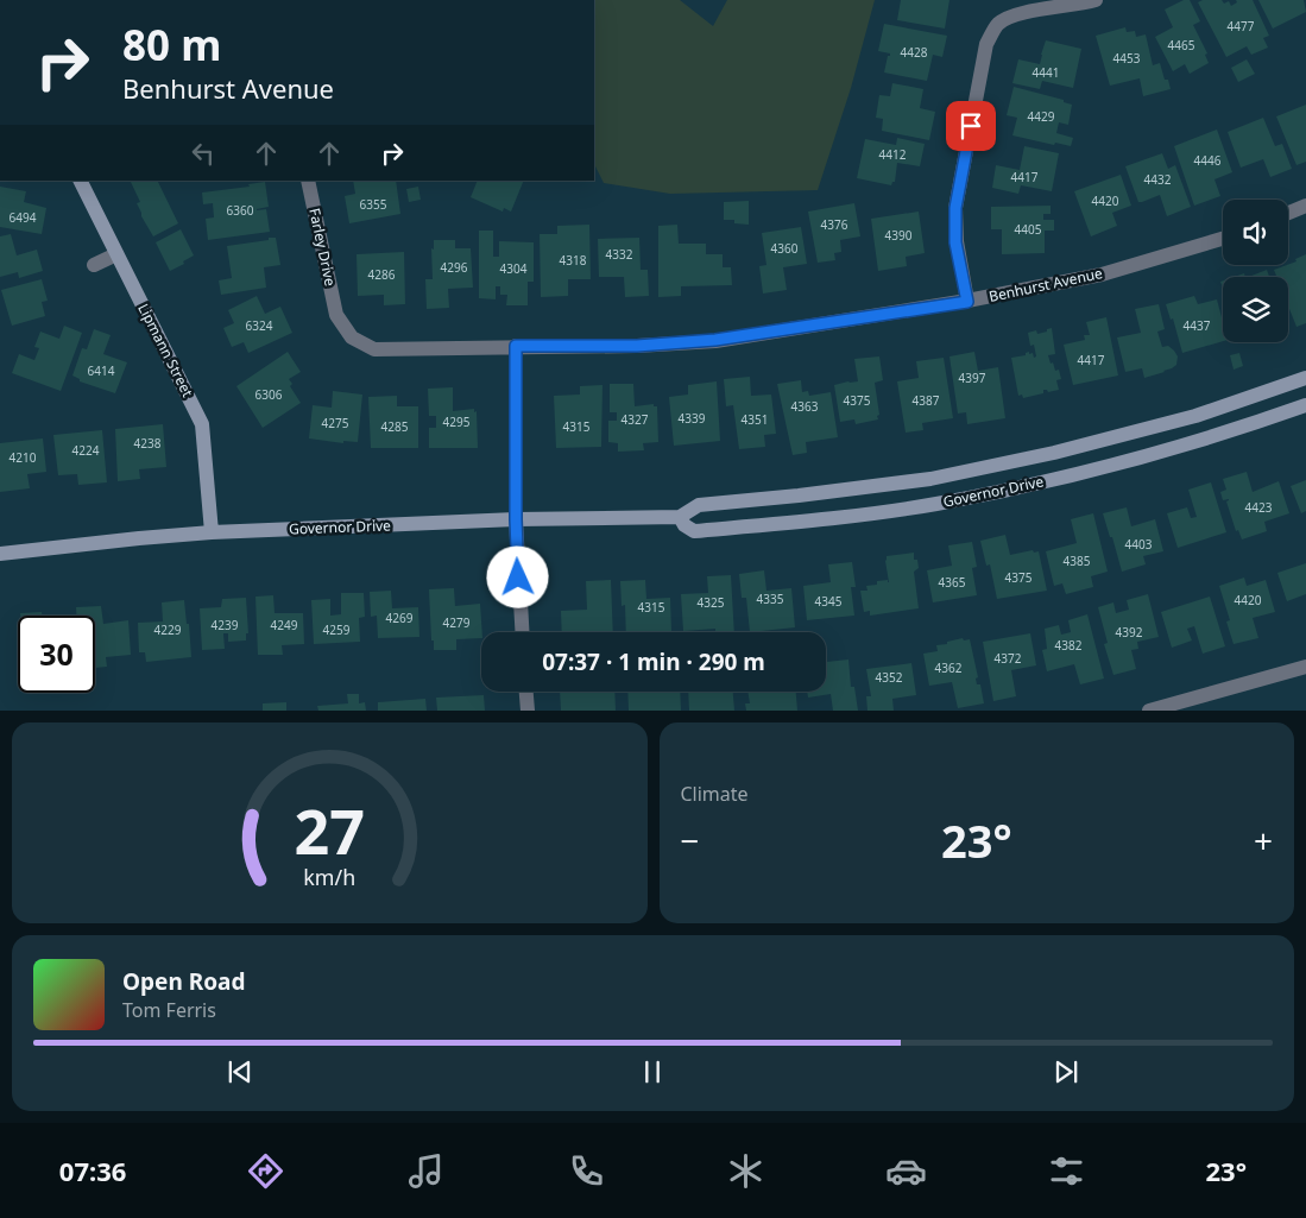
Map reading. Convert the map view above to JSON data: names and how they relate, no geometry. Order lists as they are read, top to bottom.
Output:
{
  "streets": {
    "main road": ["Lipmann Street", "Governor Drive"],
    "street": ["Farley Drive", "Benhurst Avenue"]
  },
  "crossings": [
    ["Farley Drive", "Benhurst Avenue"],
    ["Lipmann Street", "Governor Drive"]
  ],
  "house_numbers": [
    "4477",
    "4465",
    "4428",
    "4453",
    "4441",
    "4429",
    "4412",
    "4446",
    "4417",
    "4432",
    "4420",
    "6355",
    "6360",
    "6494",
    "4376",
    "4405",
    "4390",
    "4360",
    "4332",
    "4318",
    "4296",
    "4304",
    "4286",
    "6324",
    "4437",
    "4417",
    "6414",
    "4397",
    "6306",
    "4375",
    "4387",
    "4363",
    "4339",
    "4327",
    "4351",
    "4295",
    "4275",
    "4285",
    "4315",
    "4238",
    "4224",
    "4210",
    "4423",
    "4403",
    "4385",
    "4375",
    "4365",
    "4335",
    "4420",
    "4345",
    "4325",
    "4315",
    "4269",
    "4279",
    "4239",
    "4249",
    "4229",
    "4259",
    "4392",
    "4382",
    "4372",
    "4362",
    "4352"
  ],
  "page": {
    "turn": ["80 m", "Benhurst Avenue"],
    "limit": "30",
    "trip": "07:37 · 1 min · 290 m",
    "tile": "Climate",
    "heat": ["−", "23°", "+"],
    "song": ["Open Road", "Tom Ferris"],
    "tabs": ["07:36", "23°"],
    "gauge": ["27", "km/h"]
  }
}
